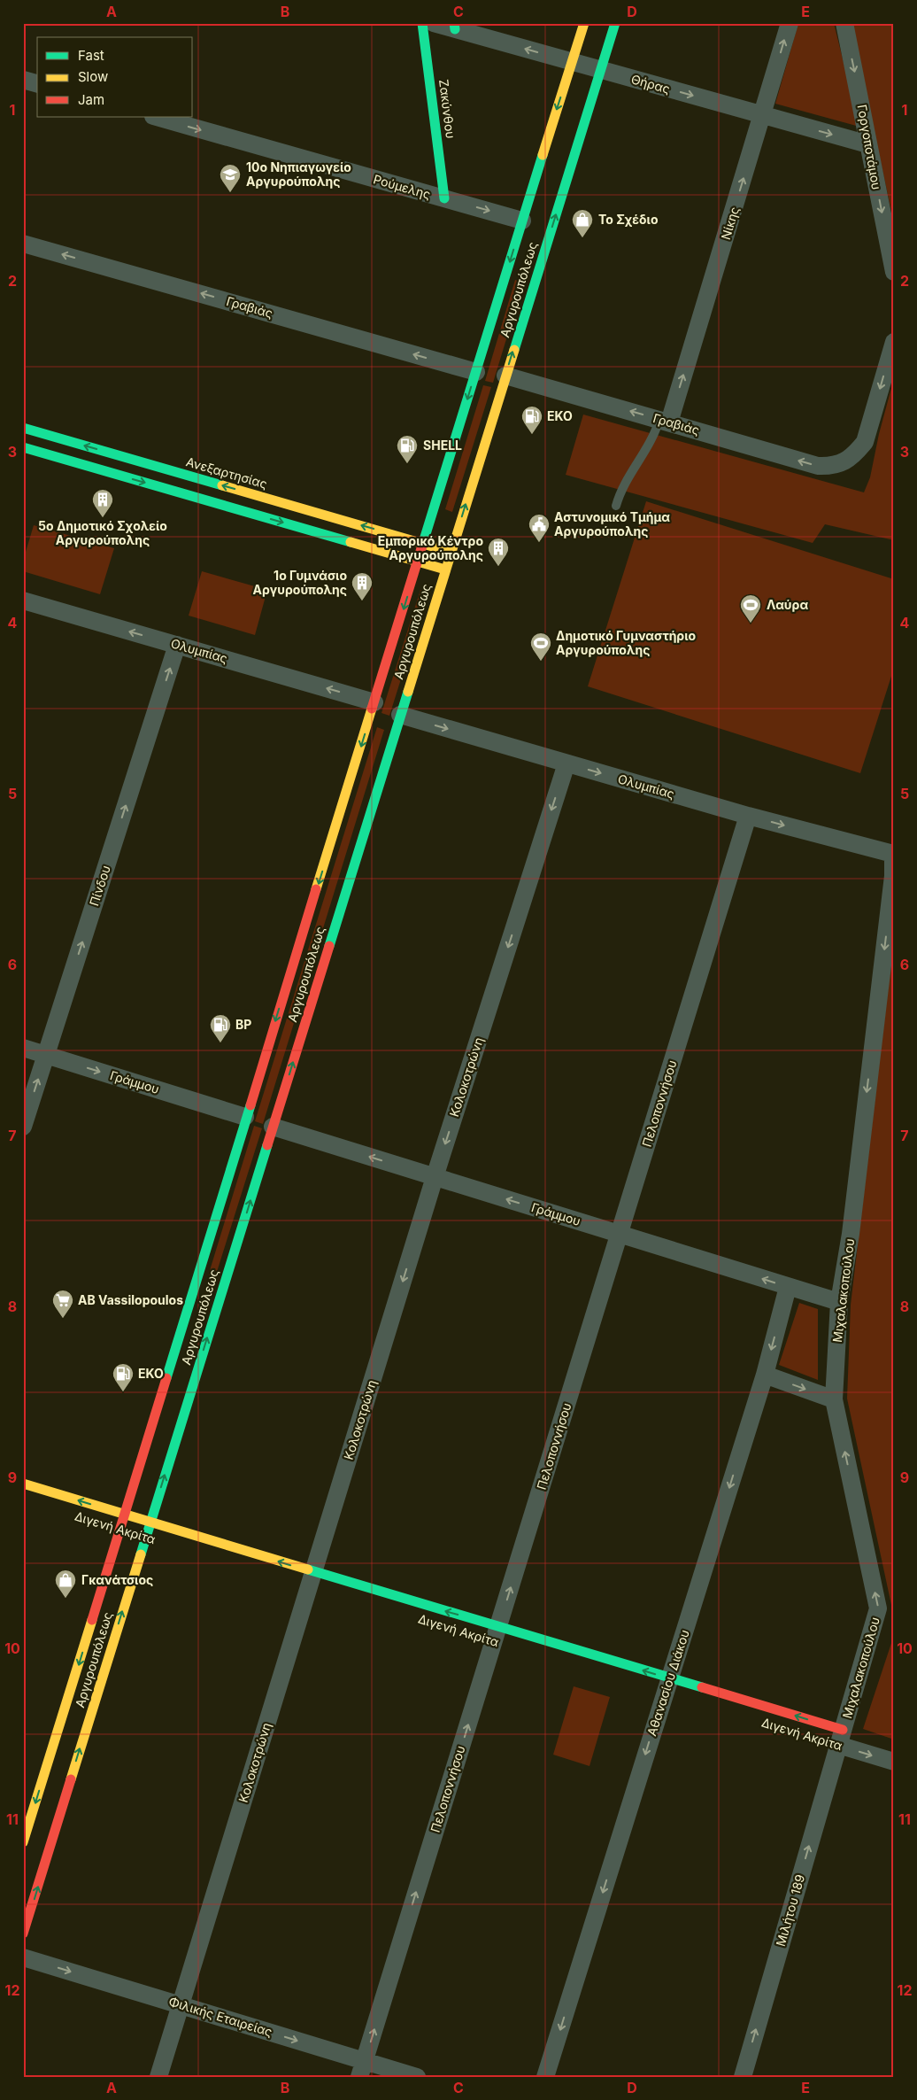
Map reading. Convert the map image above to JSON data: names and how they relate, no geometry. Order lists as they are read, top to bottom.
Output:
{
  "streets": {
    "main road": [
      "Ζακύνθου",
      "Αργυρουπόλεως",
      "Ανεξαρτησίας",
      "Διγενή Ακρίτα"
    ],
    "street": [
      "Θήρας",
      "Γοργοποτάμου",
      "Ρούμελης",
      "Νίκης",
      "Γραβιάς",
      "Ολυμπίας",
      "Πίνδου",
      "Κολοκοτρώνη",
      "Γράμμου",
      "Πελοποννήσου",
      "Μιχαλακοπούλου",
      "Αθανασίου Διάκου",
      "Μιλήτου 189",
      "Φιλικής Εταιρείας"
    ]
  },
  "crossings": [
    ["Θήρας", "Γοργοποτάμου"],
    ["Θήρας", "Νίκης"],
    ["Θήρας", "Αργυρουπόλεως"],
    ["Ζακύνθου", "Ρούμελης"],
    ["Ρούμελης", "Αργυρουπόλεως"],
    ["Νίκης", "Γραβιάς"],
    ["Αργυρουπόλεως", "Γραβιάς"],
    ["Αργυρουπόλεως", "Ανεξαρτησίας"],
    ["Αργυρουπόλεως", "Ολυμπίας"],
    ["Αργυρουπόλεως", "Γράμμου"],
    ["Αργυρουπόλεως", "Διγενή Ακρίτα"],
    ["Ολυμπίας", "Πίνδου"],
    ["Ολυμπίας", "Κολοκοτρώνη"],
    ["Ολυμπίας", "Πελοποννήσου"],
    ["Ολυμπίας", "Μιχαλακοπούλου"],
    ["Πίνδου", "Γράμμου"],
    ["Κολοκοτρώνη", "Γράμμου"],
    ["Κολοκοτρώνη", "Διγενή Ακρίτα"],
    ["Κολοκοτρώνη", "Φιλικής Εταιρείας"],
    ["Γράμμου", "Πελοποννήσου"],
    ["Γράμμου", "Μιχαλακοπούλου"],
    ["Γράμμου", "Αθανασίου Διάκου"],
    ["Πελοποννήσου", "Διγενή Ακρίτα"],
    ["Πελοποννήσου", "Φιλικής Εταιρείας"],
    ["Μιχαλακοπούλου", "Διγενή Ακρίτα"],
    ["Μιχαλακοπούλου", "Μιλήτου 189"],
    ["Διγενή Ακρίτα", "Αθανασίου Διάκου"],
    ["Διγενή Ακρίτα", "Μιλήτου 189"]
  ],
  "one_way": [
    "Γοργοποτάμου",
    "Ρούμελης",
    "Νίκης",
    "Γραβιάς",
    "Πίνδου",
    "Κολοκοτρώνη",
    "Πελοποννήσου",
    "Διγενή Ακρίτα",
    "Αθανασίου Διάκου",
    "Μιλήτου 189",
    "Φιλικής Εταιρείας"
  ],
  "places": {
    "school or university": ["10ο Νηπιαγωγείο Αργυρούπολης"],
    "shop": ["Το Σχέδιο", "Γκανάτσιος"],
    "fuel station": [
      "EKO",
      "SHELL",
      "BP",
      "ΕΚΟ"
    ],
    "building": ["5ο Δημοτικό Σχολείο Αργυρούπολης", "Εμπορικό Κέντρο Αργυρούπολης", "1ο Γυμνάσιο Αργυρούπολης"],
    "public building": ["Αστυνομικό Τμήμα Αργυρούπολης"],
    "sports": ["Λαύρα", "Δημοτικό Γυμναστήριο Αργυρούπολης"],
    "supermarket": ["AB Vassilopoulos"]
  },
  "legend": ["Fast", "Slow", "Jam"],
  "grid": {
    "columns": [
      "A",
      "B",
      "C",
      "D",
      "E"
    ],
    "rows": [
      "1",
      "2",
      "3",
      "4",
      "5",
      "6",
      "7",
      "8",
      "9",
      "10",
      "11",
      "12"
    ]
  }
}
